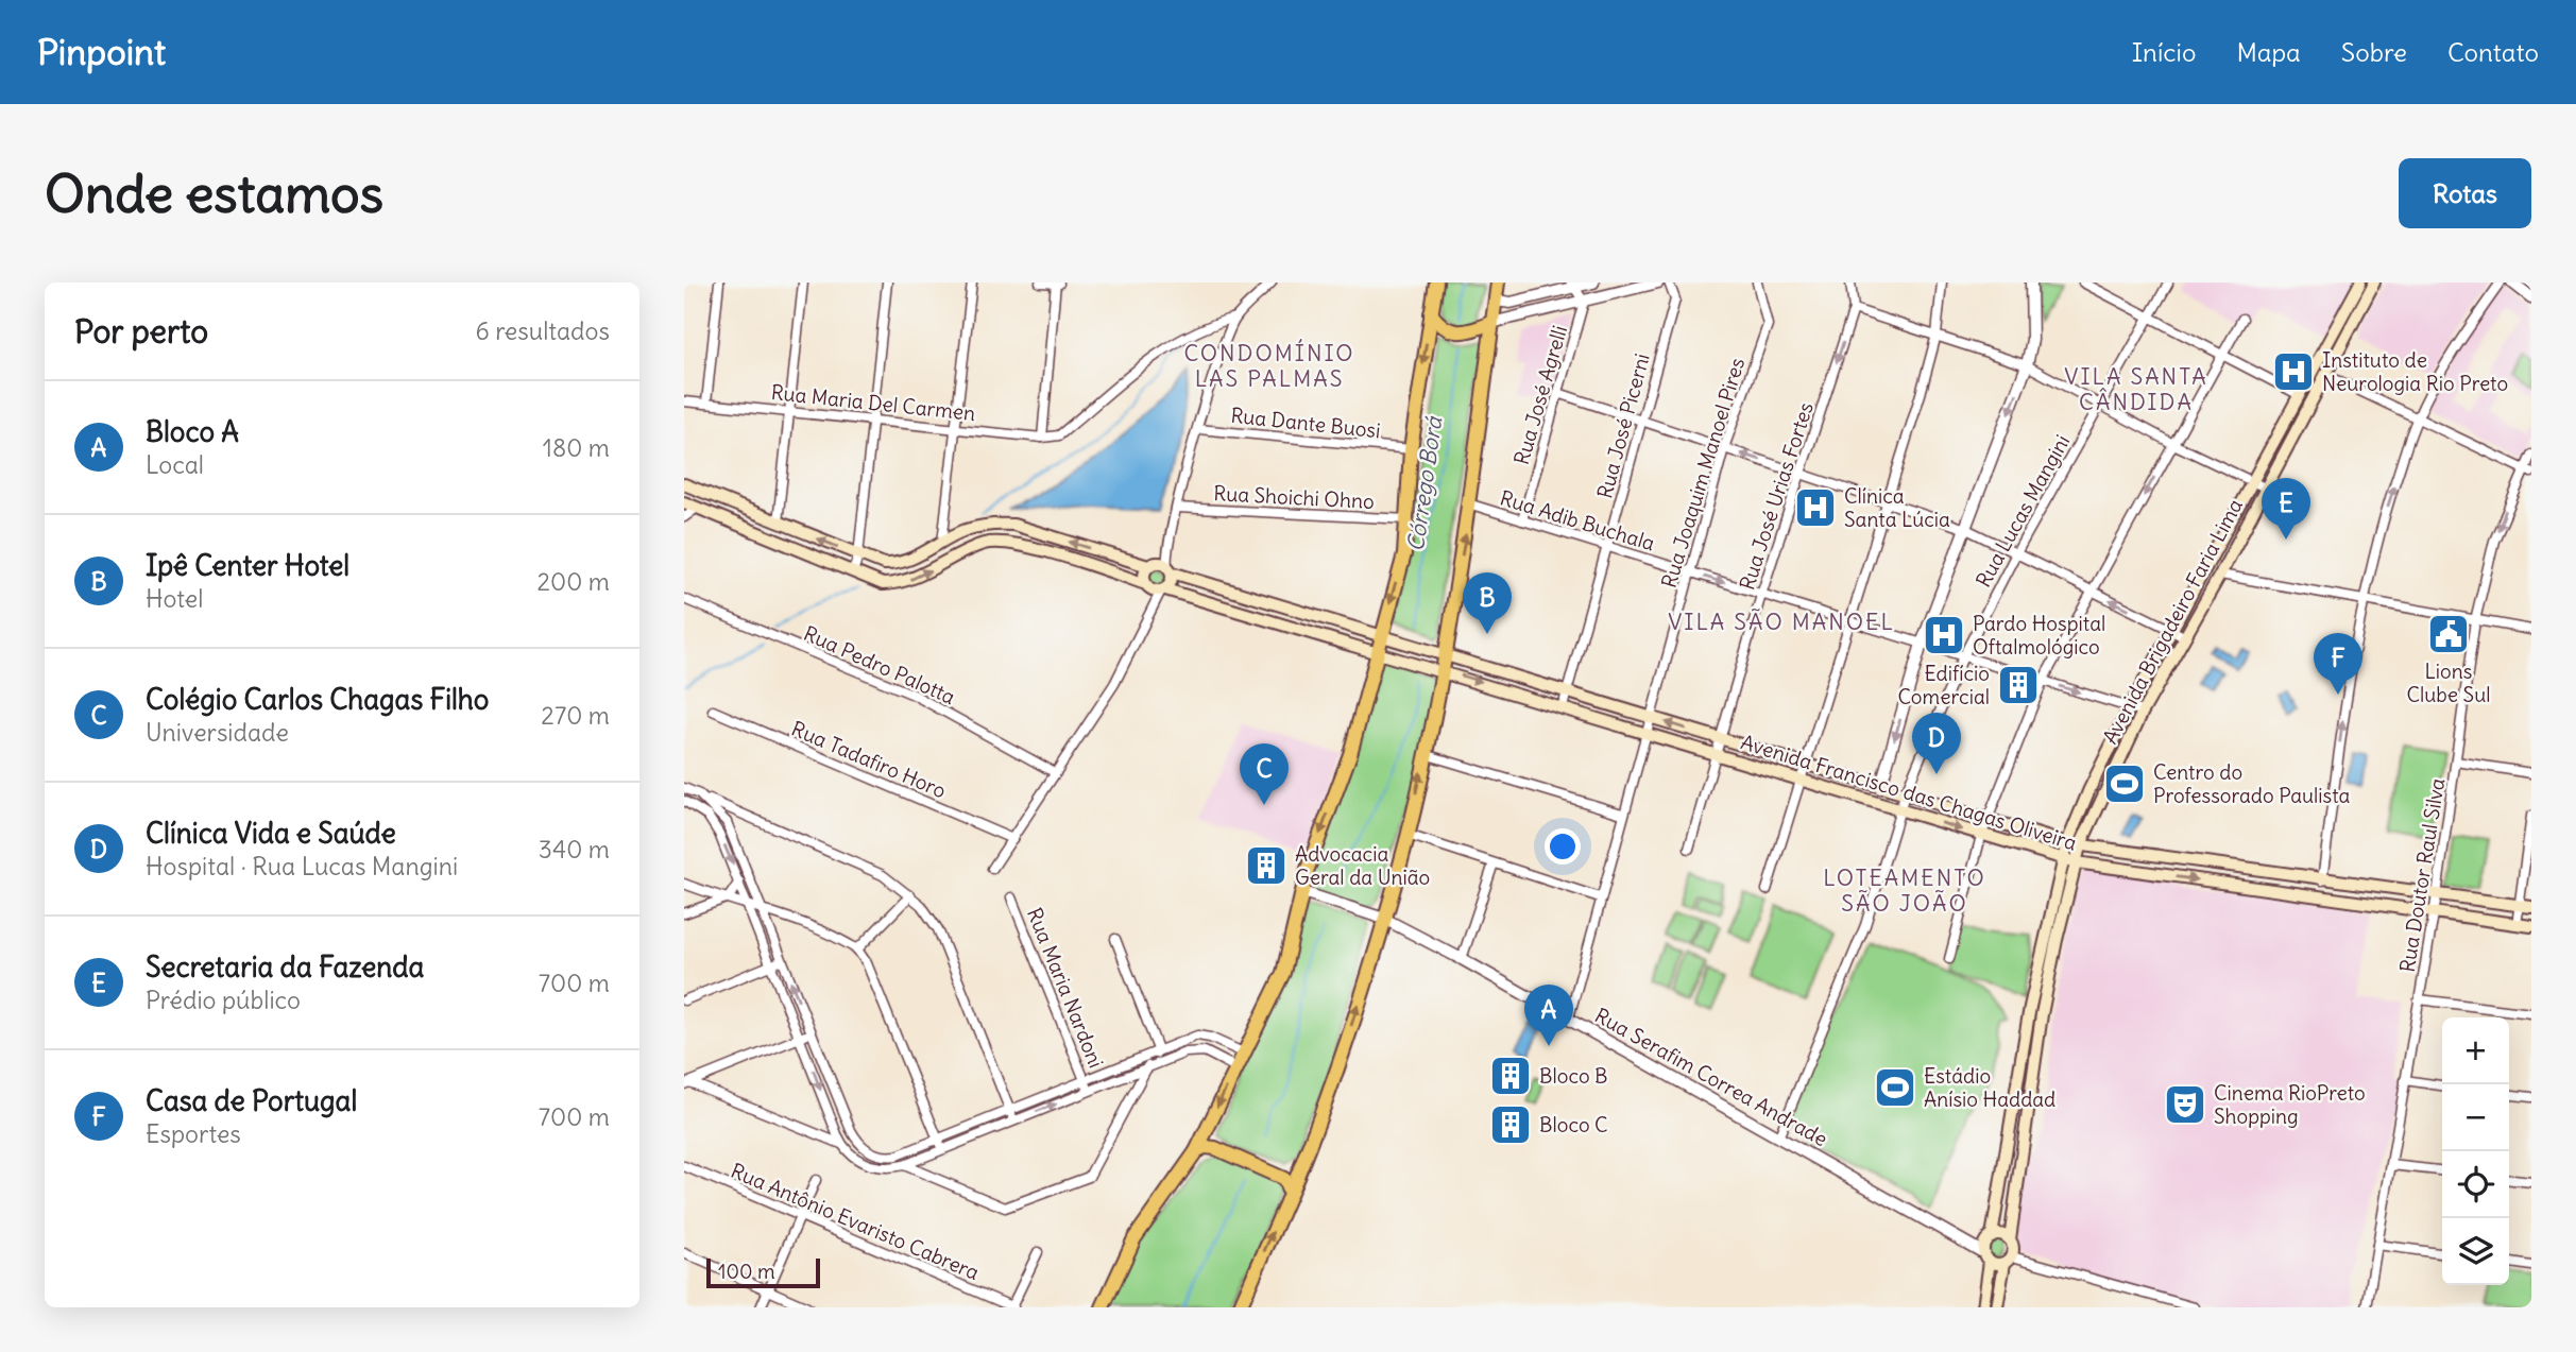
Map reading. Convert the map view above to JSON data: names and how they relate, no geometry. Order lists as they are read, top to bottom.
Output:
{
  "streets": {
    "main road": ["Avenida Brigadeiro Faria Lima", "Avenida Francisco das Chagas Oliveira"],
    "street": [
      "Rua José Agrelli",
      "Rua Maria Del Carmen",
      "Rua Dante Buosi",
      "Rua José Picerni",
      "Rua Joaquim Manoel Pires",
      "Rua José Urias Fortes",
      "Rua Shoichi Ohno",
      "Rua Lucas Mangini",
      "Rua Adib Buchala",
      "Rua Pedro Palotta",
      "Rua Tadafiro Horo",
      "Rua Doutor Raul Silva",
      "Rua Maria Nardoni",
      "Rua Serafim Correa Andrade",
      "Rua Antônio Evaristo Cabrera"
    ]
  },
  "crossings": [
    ["Rua José Agrelli", "Rua Adib Buchala"],
    ["Rua José Picerni", "Rua Adib Buchala"],
    ["Rua José Picerni", "Avenida Francisco das Chagas Oliveira"],
    ["Rua Joaquim Manoel Pires", "Rua Adib Buchala"],
    ["Rua Joaquim Manoel Pires", "Avenida Francisco das Chagas Oliveira"],
    ["Rua Joaquim Manoel Pires", "Rua Serafim Correa Andrade"],
    ["Rua José Urias Fortes", "Rua Adib Buchala"],
    ["Rua José Urias Fortes", "Avenida Francisco das Chagas Oliveira"],
    ["Rua Lucas Mangini", "Rua Adib Buchala"],
    ["Rua Lucas Mangini", "Avenida Francisco das Chagas Oliveira"],
    ["Rua Lucas Mangini", "Rua Serafim Correa Andrade"],
    ["Rua Adib Buchala", "Avenida Brigadeiro Faria Lima"],
    ["Avenida Brigadeiro Faria Lima", "Avenida Francisco das Chagas Oliveira"],
    ["Avenida Francisco das Chagas Oliveira", "Rua Doutor Raul Silva"]
  ],
  "districts": [
    "CONDOMÍNIO LAS PALMAS",
    "VILA SANTA CÂNDIDA",
    "VILA SÃO MANOEL",
    "LOTEAMENTO SÃO JOÃO"
  ],
  "water": ["Córrego Borá"],
  "places": {
    "hospital": ["Instituto de Neurologia Rio Preto", "Clínica Santa Lúcia", "Pardo Hospital Oftalmológico"],
    "public building": ["Lions Clube Sul"],
    "building": [
      "Edifício Comercial",
      "Advocacia Geral da União",
      "Bloco B",
      "Bloco C"
    ],
    "sports": ["Centro do Professorado Paulista", "Estádio Anísio Haddad"],
    "theatre": ["Cinema RioPreto Shopping"]
  },
  "scale_bar": "100 m",
  "page": {
    "header": "Pinpoint",
    "nav": [
      "Início",
      "Mapa",
      "Sobre",
      "Contato"
    ],
    "buttons": "Rotas",
    "title": "Onde estamos",
    "heading": ["Por perto", "6 resultados"],
    "list": [
      {
        "mark": "A",
        "name": "Bloco A",
        "note": "Local",
        "value": "180 m"
      },
      {
        "mark": "B",
        "name": "Ipê Center Hotel",
        "note": "Hotel",
        "value": "200 m"
      },
      {
        "mark": "C",
        "name": "Colégio Carlos Chagas Filho",
        "note": "Universidade",
        "value": "270 m"
      },
      {
        "mark": "D",
        "name": "Clínica Vida e Saúde",
        "note": "Hospital · Rua Lucas Mangini",
        "value": "340 m"
      },
      {
        "mark": "E",
        "name": "Secretaria da Fazenda",
        "note": "Prédio público",
        "value": "700 m"
      },
      {
        "mark": "F",
        "name": "Casa de Portugal",
        "note": "Esportes",
        "value": "700 m"
      }
    ],
    "pins": [
      "E",
      "B",
      "F",
      "D",
      "C",
      "A"
    ],
    "map_buttons": ["+", "−"],
    "scale": "100 m"
  }
}
